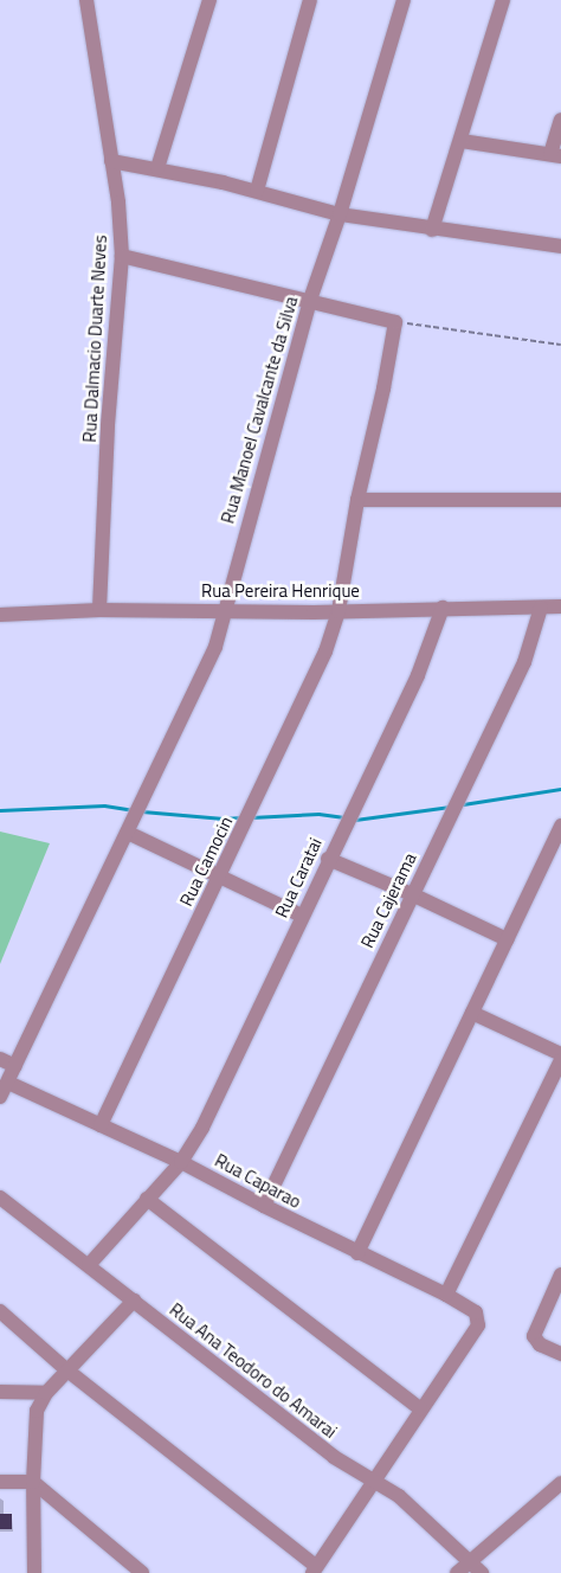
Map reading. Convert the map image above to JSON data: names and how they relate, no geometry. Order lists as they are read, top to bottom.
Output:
{
  "streets": {
    "street": [
      "Rua Dalmacio Duarte Neves",
      "Rua Manoel Cavalcante da Silva",
      "Rua Pereira Henrique",
      "Rua Camocin",
      "Rua Caratai",
      "Rua Cajerama",
      "Rua Caparao",
      "Rua Ana Teodoro do Amarai"
    ]
  },
  "crossings": [
    ["Rua Dalmacio Duarte Neves", "Rua Pereira Henrique"],
    ["Rua Manoel Cavalcante da Silva", "Rua Pereira Henrique"],
    ["Rua Manoel Cavalcante da Silva", "Rua Caparao"],
    ["Rua Pereira Henrique", "Rua Camocin"],
    ["Rua Pereira Henrique", "Rua Caratai"],
    ["Rua Pereira Henrique", "Rua Cajerama"],
    ["Rua Camocin", "Rua Caparao"],
    ["Rua Caratai", "Rua Caparao"],
    ["Rua Caratai", "Rua Ana Teodoro do Amarai"],
    ["Rua Cajerama", "Rua Caparao"]
  ]
}
